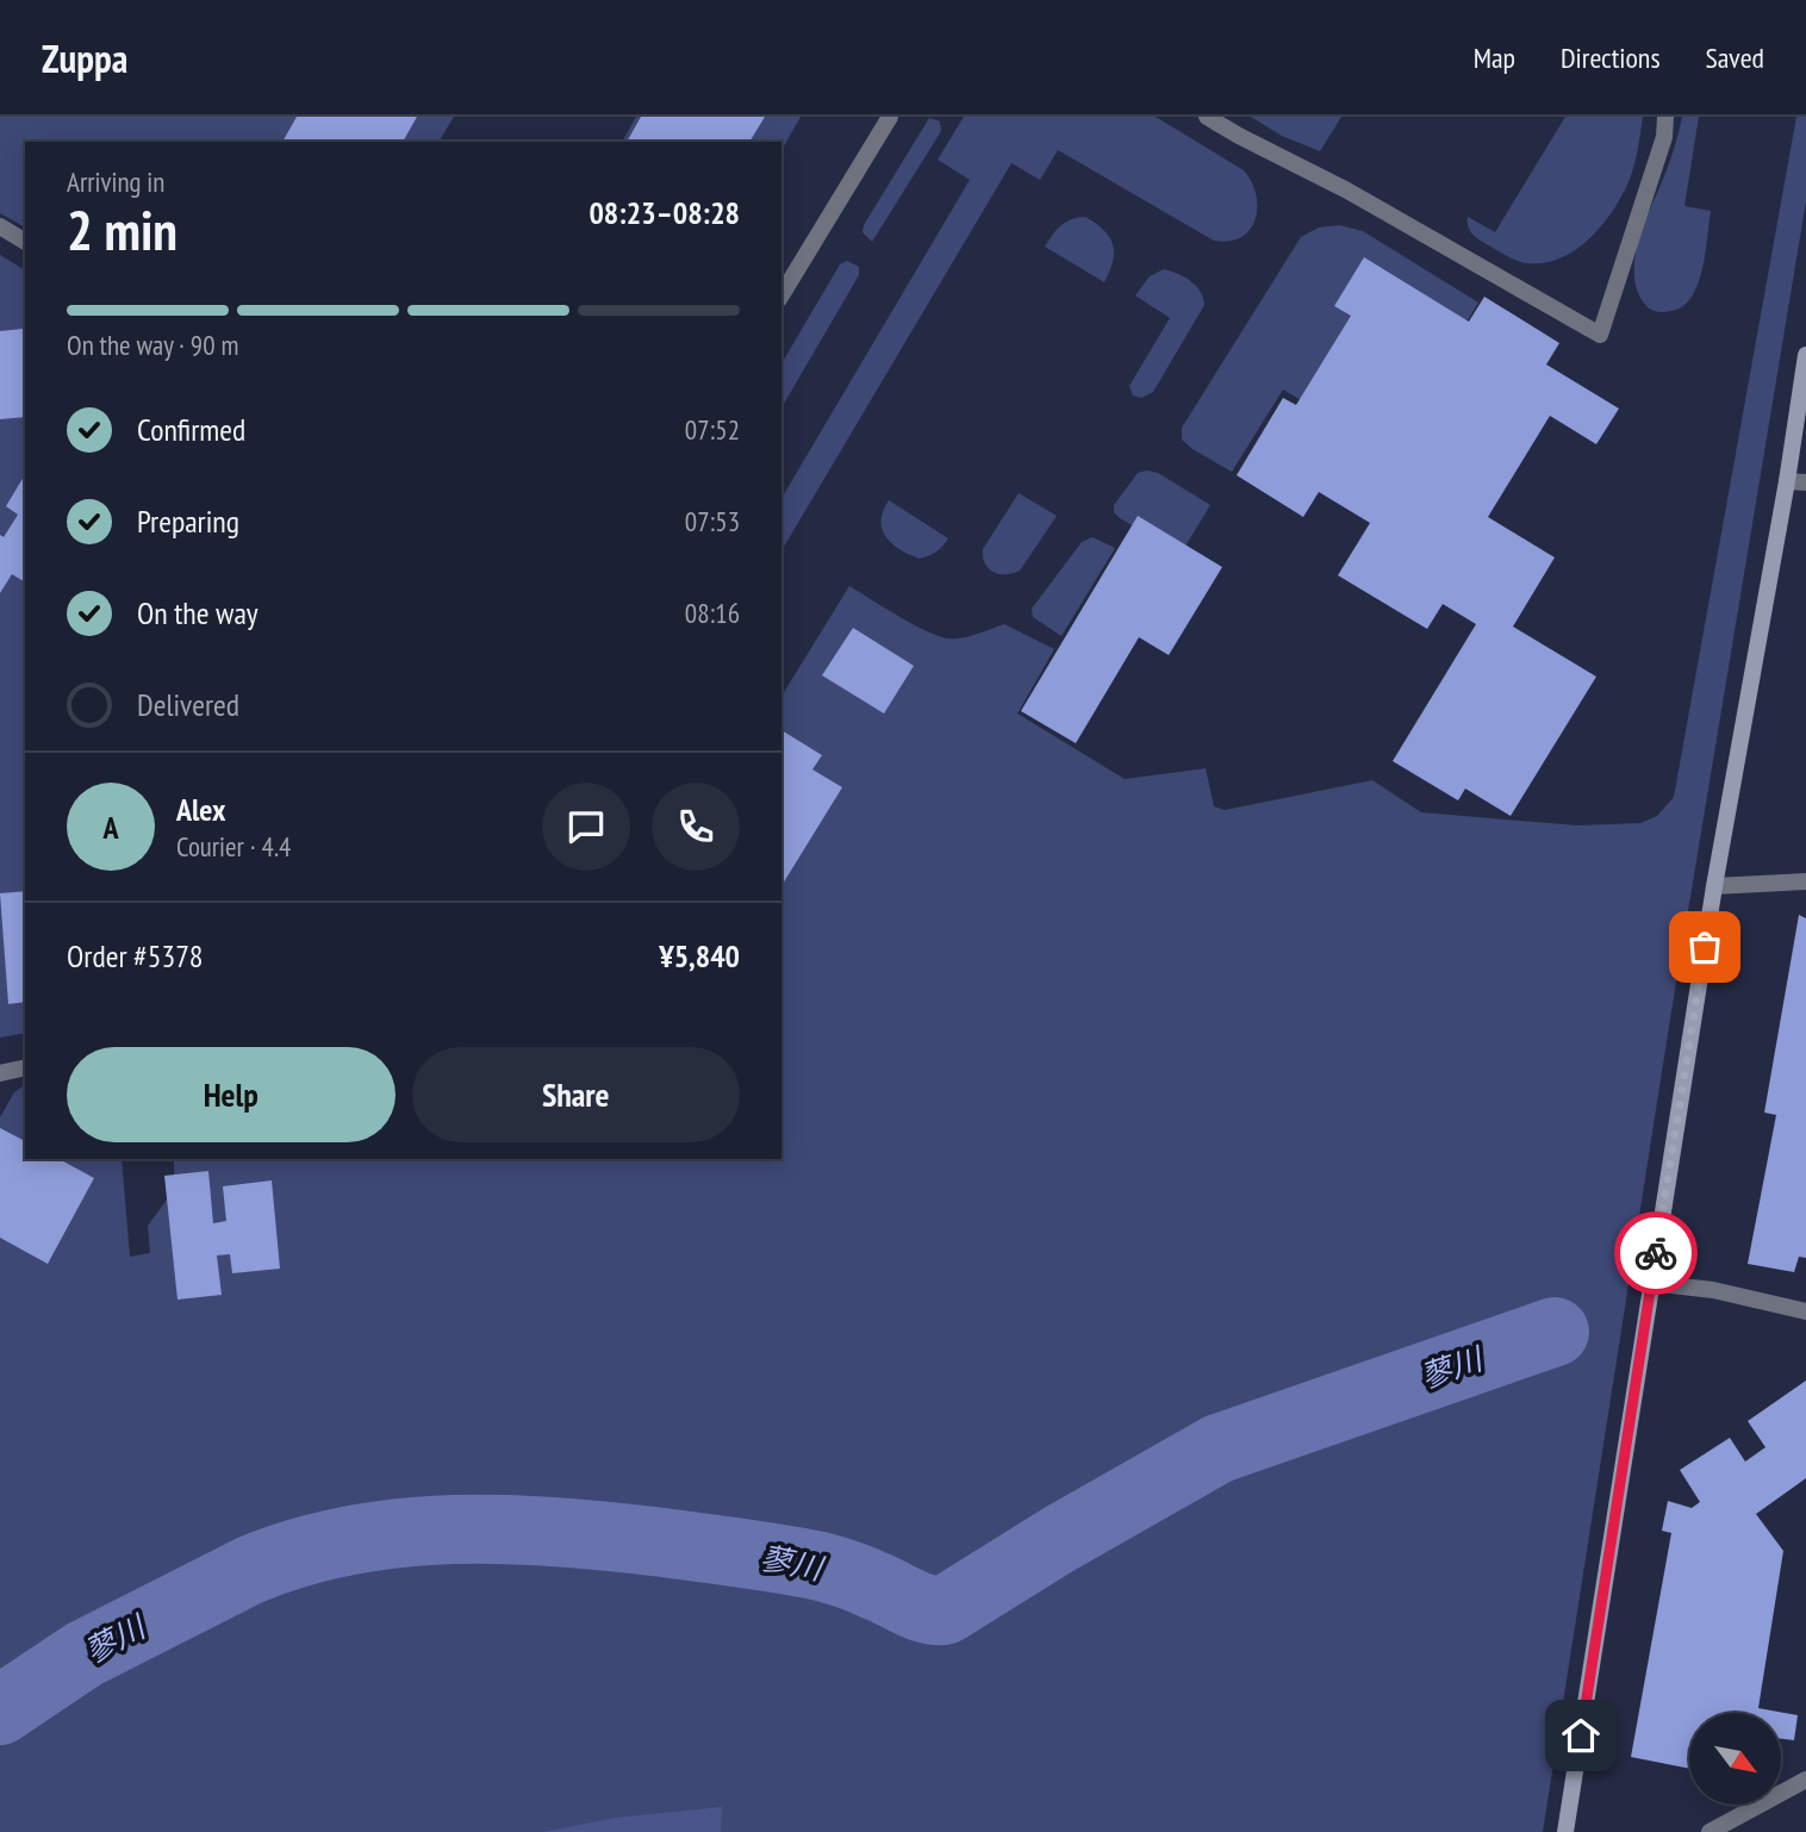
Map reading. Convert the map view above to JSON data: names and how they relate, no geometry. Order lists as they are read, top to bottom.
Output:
{
  "water": ["蓼川"],
  "north": "bottom right",
  "page": {
    "header": "Zuppa",
    "nav": ["Map", "Directions", "Saved"],
    "heading": ["2 min", "Arriving in", "08:23–08:28"],
    "panel": [
      "Alex",
      "Courier · 4.4",
      "Order #5378",
      "¥5,840"
    ],
    "bar": "On the way · 90 m",
    "list": [
      ["Confirmed", "07:52"],
      ["Preparing", "07:53"],
      ["On the way", "08:16"],
      "Delivered"
    ],
    "round": "A",
    "buttons": ["Help", "Share"]
  }
}
